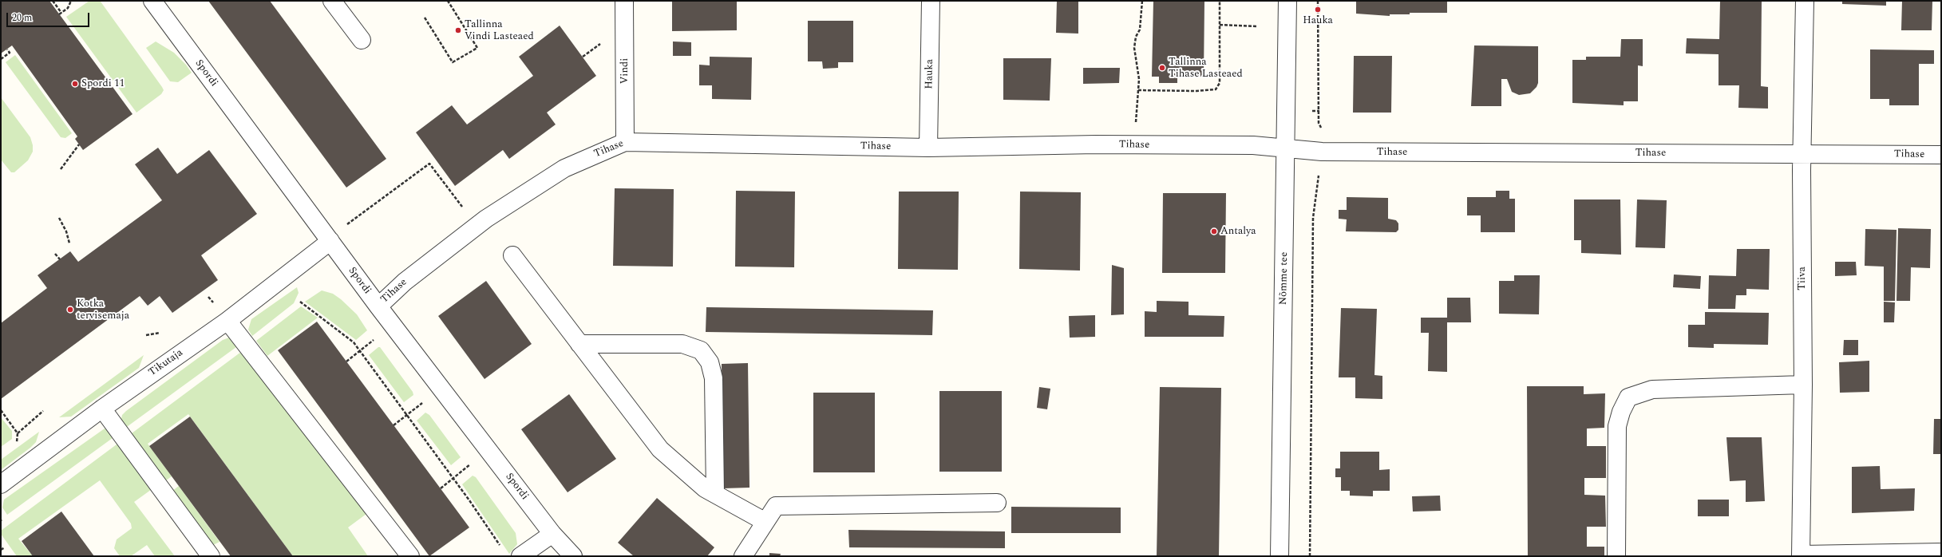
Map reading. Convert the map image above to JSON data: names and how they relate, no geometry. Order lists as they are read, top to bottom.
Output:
{
  "streets": {
    "street": [
      "Vindi",
      "Spordi",
      "Hauka",
      "Tihase",
      "Nõmme tee",
      "Tiiva",
      "Tikutaja"
    ]
  },
  "crossings": [
    ["Vindi", "Tihase"],
    ["Spordi", "Tihase"],
    ["Spordi", "Tikutaja"],
    ["Hauka", "Tihase"],
    ["Tihase", "Nõmme tee"],
    ["Tihase", "Tiiva"]
  ],
  "places": [
    "Hauka",
    "Tallinna Vindi Lasteaed",
    "Tallinna Tihase Lasteaed",
    "Spordi 11",
    "Antalya",
    "Kotka tervisemaja"
  ],
  "scale_bar": "20 m"
}
